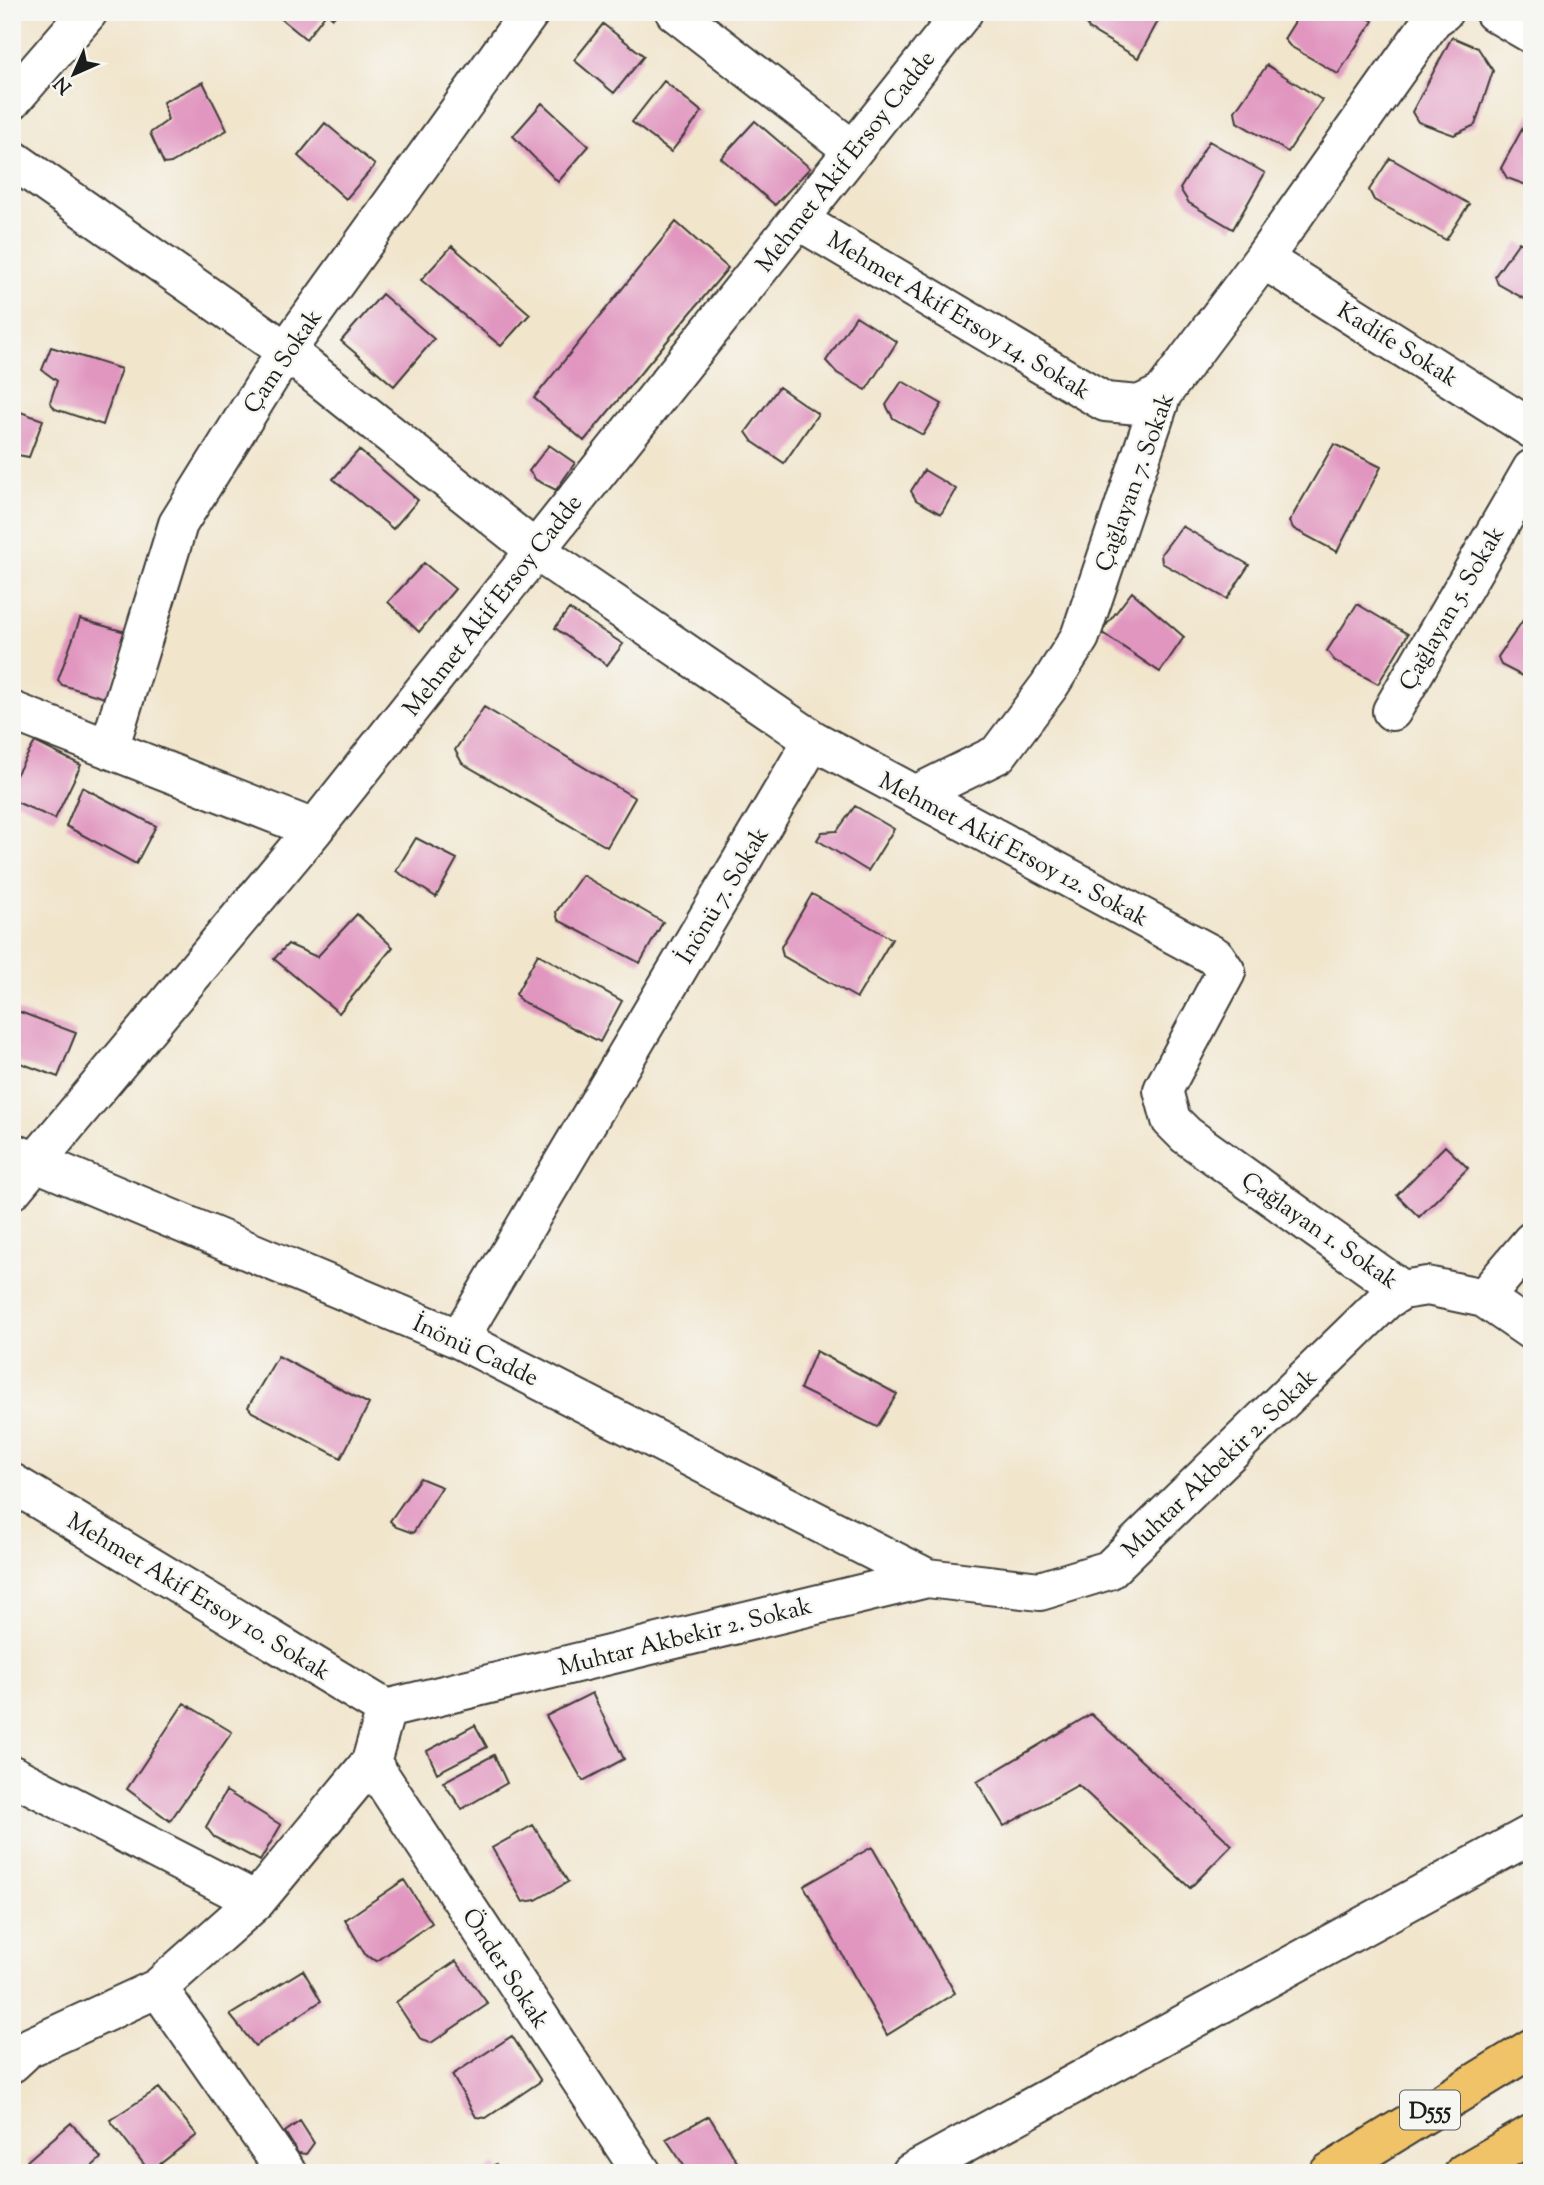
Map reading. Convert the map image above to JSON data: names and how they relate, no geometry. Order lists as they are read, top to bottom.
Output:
{
  "streets": {
    "main road": ["D555"],
    "street": [
      "Mehmet Akif Ersoy Cadde",
      "Mehmet Akif Ersoy 14. Sokak",
      "Kadife Sokak",
      "Çam Sokak",
      "Çağlayan 7. Sokak",
      "Çağlayan 5. Sokak",
      "Mehmet Akif Ersoy 12. Sokak",
      "İnönü 7. Sokak",
      "Çağlayan 1. Sokak",
      "İnönü Cadde",
      "Muhtar Akbekir 2. Sokak",
      "Mehmet Akif Ersoy 10. Sokak",
      "Önder Sokak"
    ]
  },
  "crossings": [
    ["Mehmet Akif Ersoy Cadde", "Mehmet Akif Ersoy 14. Sokak"],
    ["Mehmet Akif Ersoy Cadde", "İnönü Cadde"],
    ["Mehmet Akif Ersoy 14. Sokak", "Çağlayan 7. Sokak"],
    ["Kadife Sokak", "Çağlayan 7. Sokak"],
    ["Çağlayan 7. Sokak", "Mehmet Akif Ersoy 12. Sokak"],
    ["Mehmet Akif Ersoy 12. Sokak", "İnönü 7. Sokak"],
    ["Mehmet Akif Ersoy 12. Sokak", "Çağlayan 1. Sokak"],
    ["İnönü 7. Sokak", "İnönü Cadde"],
    ["Çağlayan 1. Sokak", "Muhtar Akbekir 2. Sokak"],
    ["İnönü Cadde", "Muhtar Akbekir 2. Sokak"],
    ["Muhtar Akbekir 2. Sokak", "Mehmet Akif Ersoy 10. Sokak"]
  ],
  "north": "bottom left"
}
